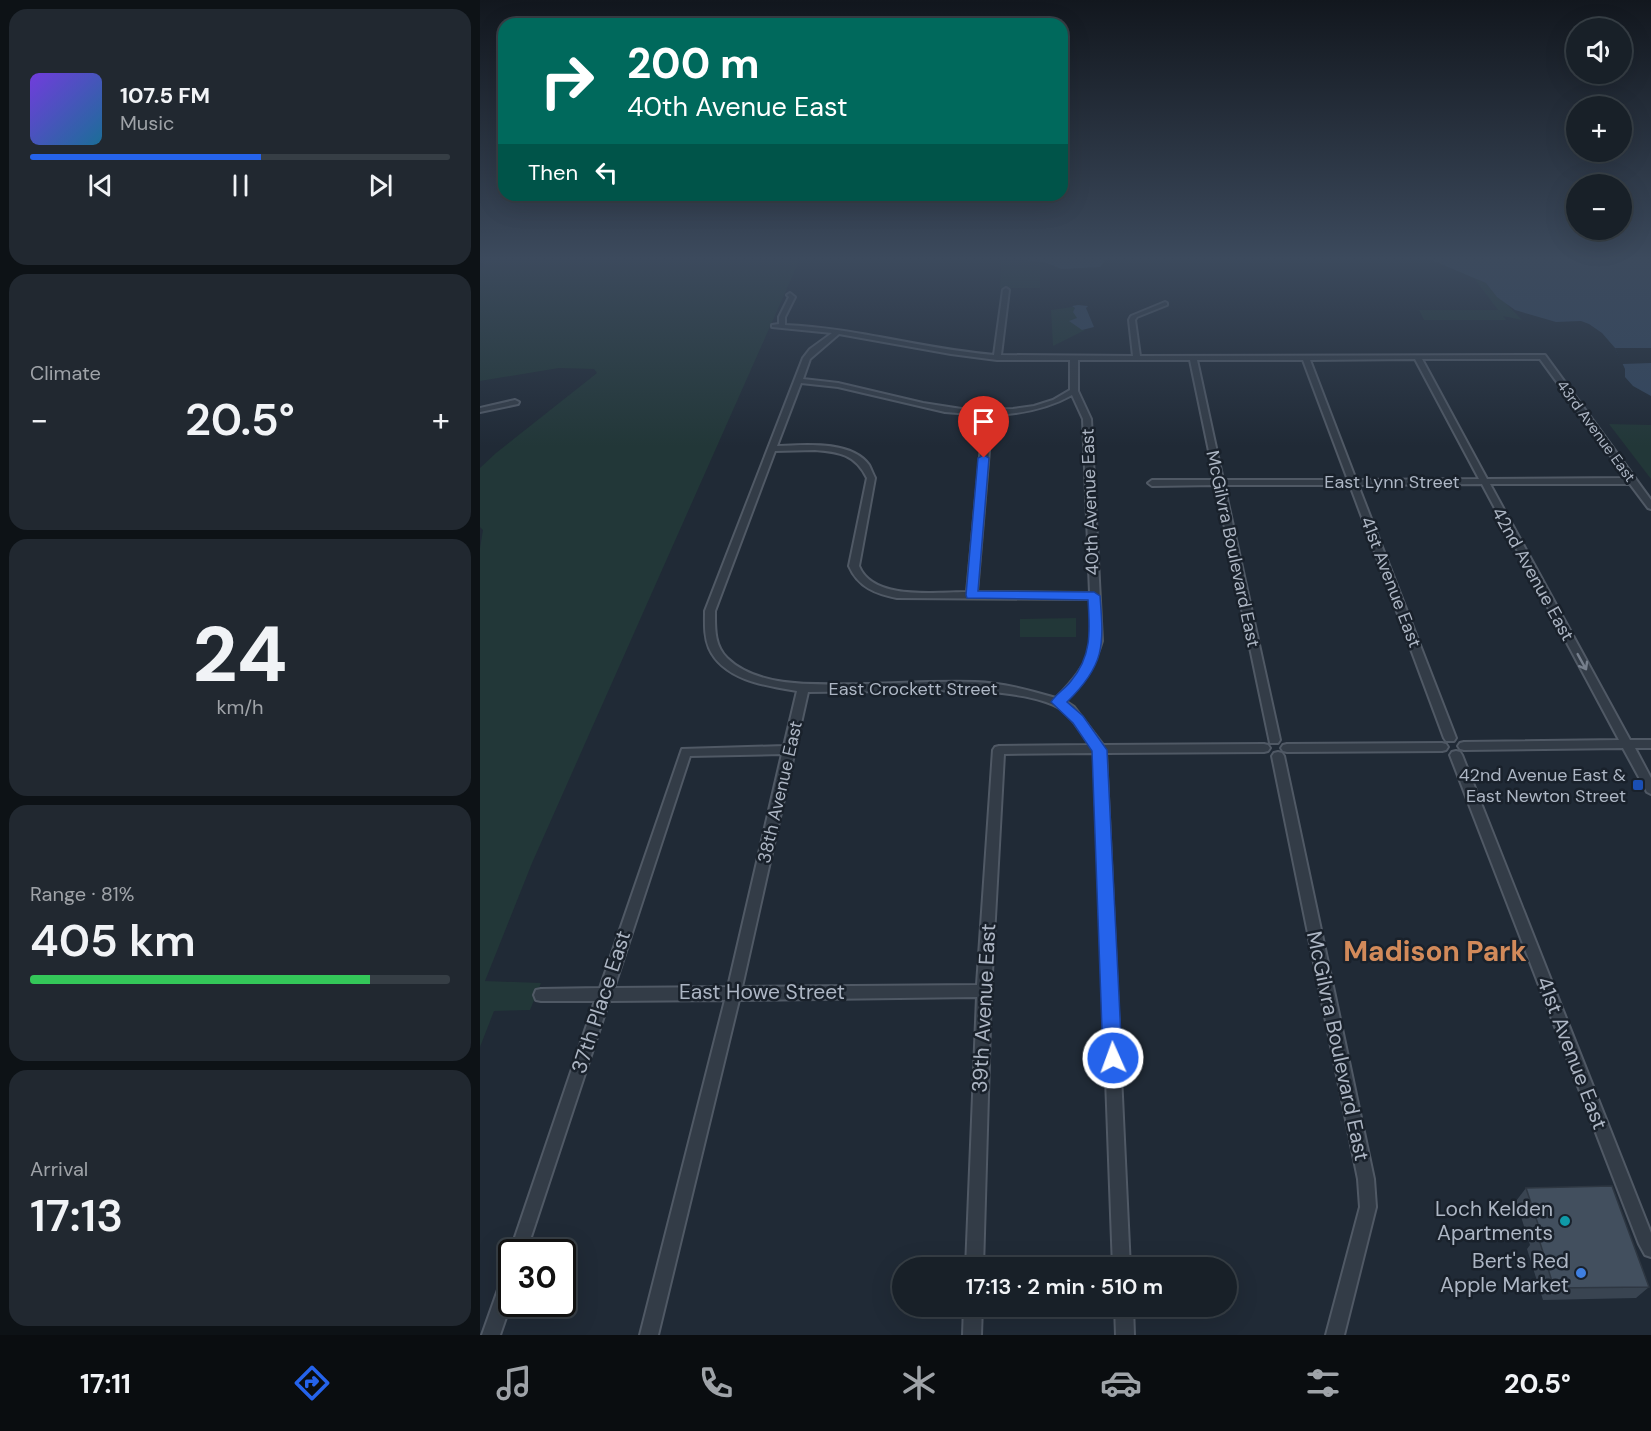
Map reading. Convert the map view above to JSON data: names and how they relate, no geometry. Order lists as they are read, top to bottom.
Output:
{
  "streets": {
    "street": [
      "43rd Avenue East",
      "East Lynn Street",
      "40th Avenue East",
      "McGilvra Boulevard East",
      "42nd Avenue East",
      "41st Avenue East",
      "East Crockett Street",
      "38th Avenue East",
      "East Howe Street",
      "37th Place East",
      "39th Avenue East"
    ]
  },
  "crossings": [
    ["43rd Avenue East", "East Lynn Street"],
    ["43rd Avenue East", "42nd Avenue East"],
    ["East Lynn Street", "McGilvra Boulevard East"],
    ["East Lynn Street", "42nd Avenue East"],
    ["East Lynn Street", "41st Avenue East"],
    ["40th Avenue East", "East Crockett Street"],
    ["East Crockett Street", "38th Avenue East"],
    ["38th Avenue East", "East Howe Street"],
    ["38th Avenue East", "37th Place East"],
    ["East Howe Street", "37th Place East"],
    ["East Howe Street", "39th Avenue East"]
  ],
  "one_way": ["42nd Avenue East"],
  "districts": ["Madison Park"],
  "places": {
    "transit": ["42nd Avenue East & East Newton Street"],
    "other": ["Loch Kelden Apartments", "Bert's Red Apple Market"]
  },
  "page": {
    "map_buttons": ["+", "−"],
    "turn": ["200 m", "40th Avenue East"],
    "song": ["107.5 FM", "Music"],
    "then": "Then",
    "tile": [
      "Climate",
      ["24", "km/h"],
      ["Range · 81%", "405 km"],
      ["Arrival", "17:13"]
    ],
    "heat": ["−", "20.5°", "+"],
    "limit": "30",
    "trip": "17:13 · 2 min · 510 m",
    "tabs": ["17:11", "20.5°"]
  }
}
